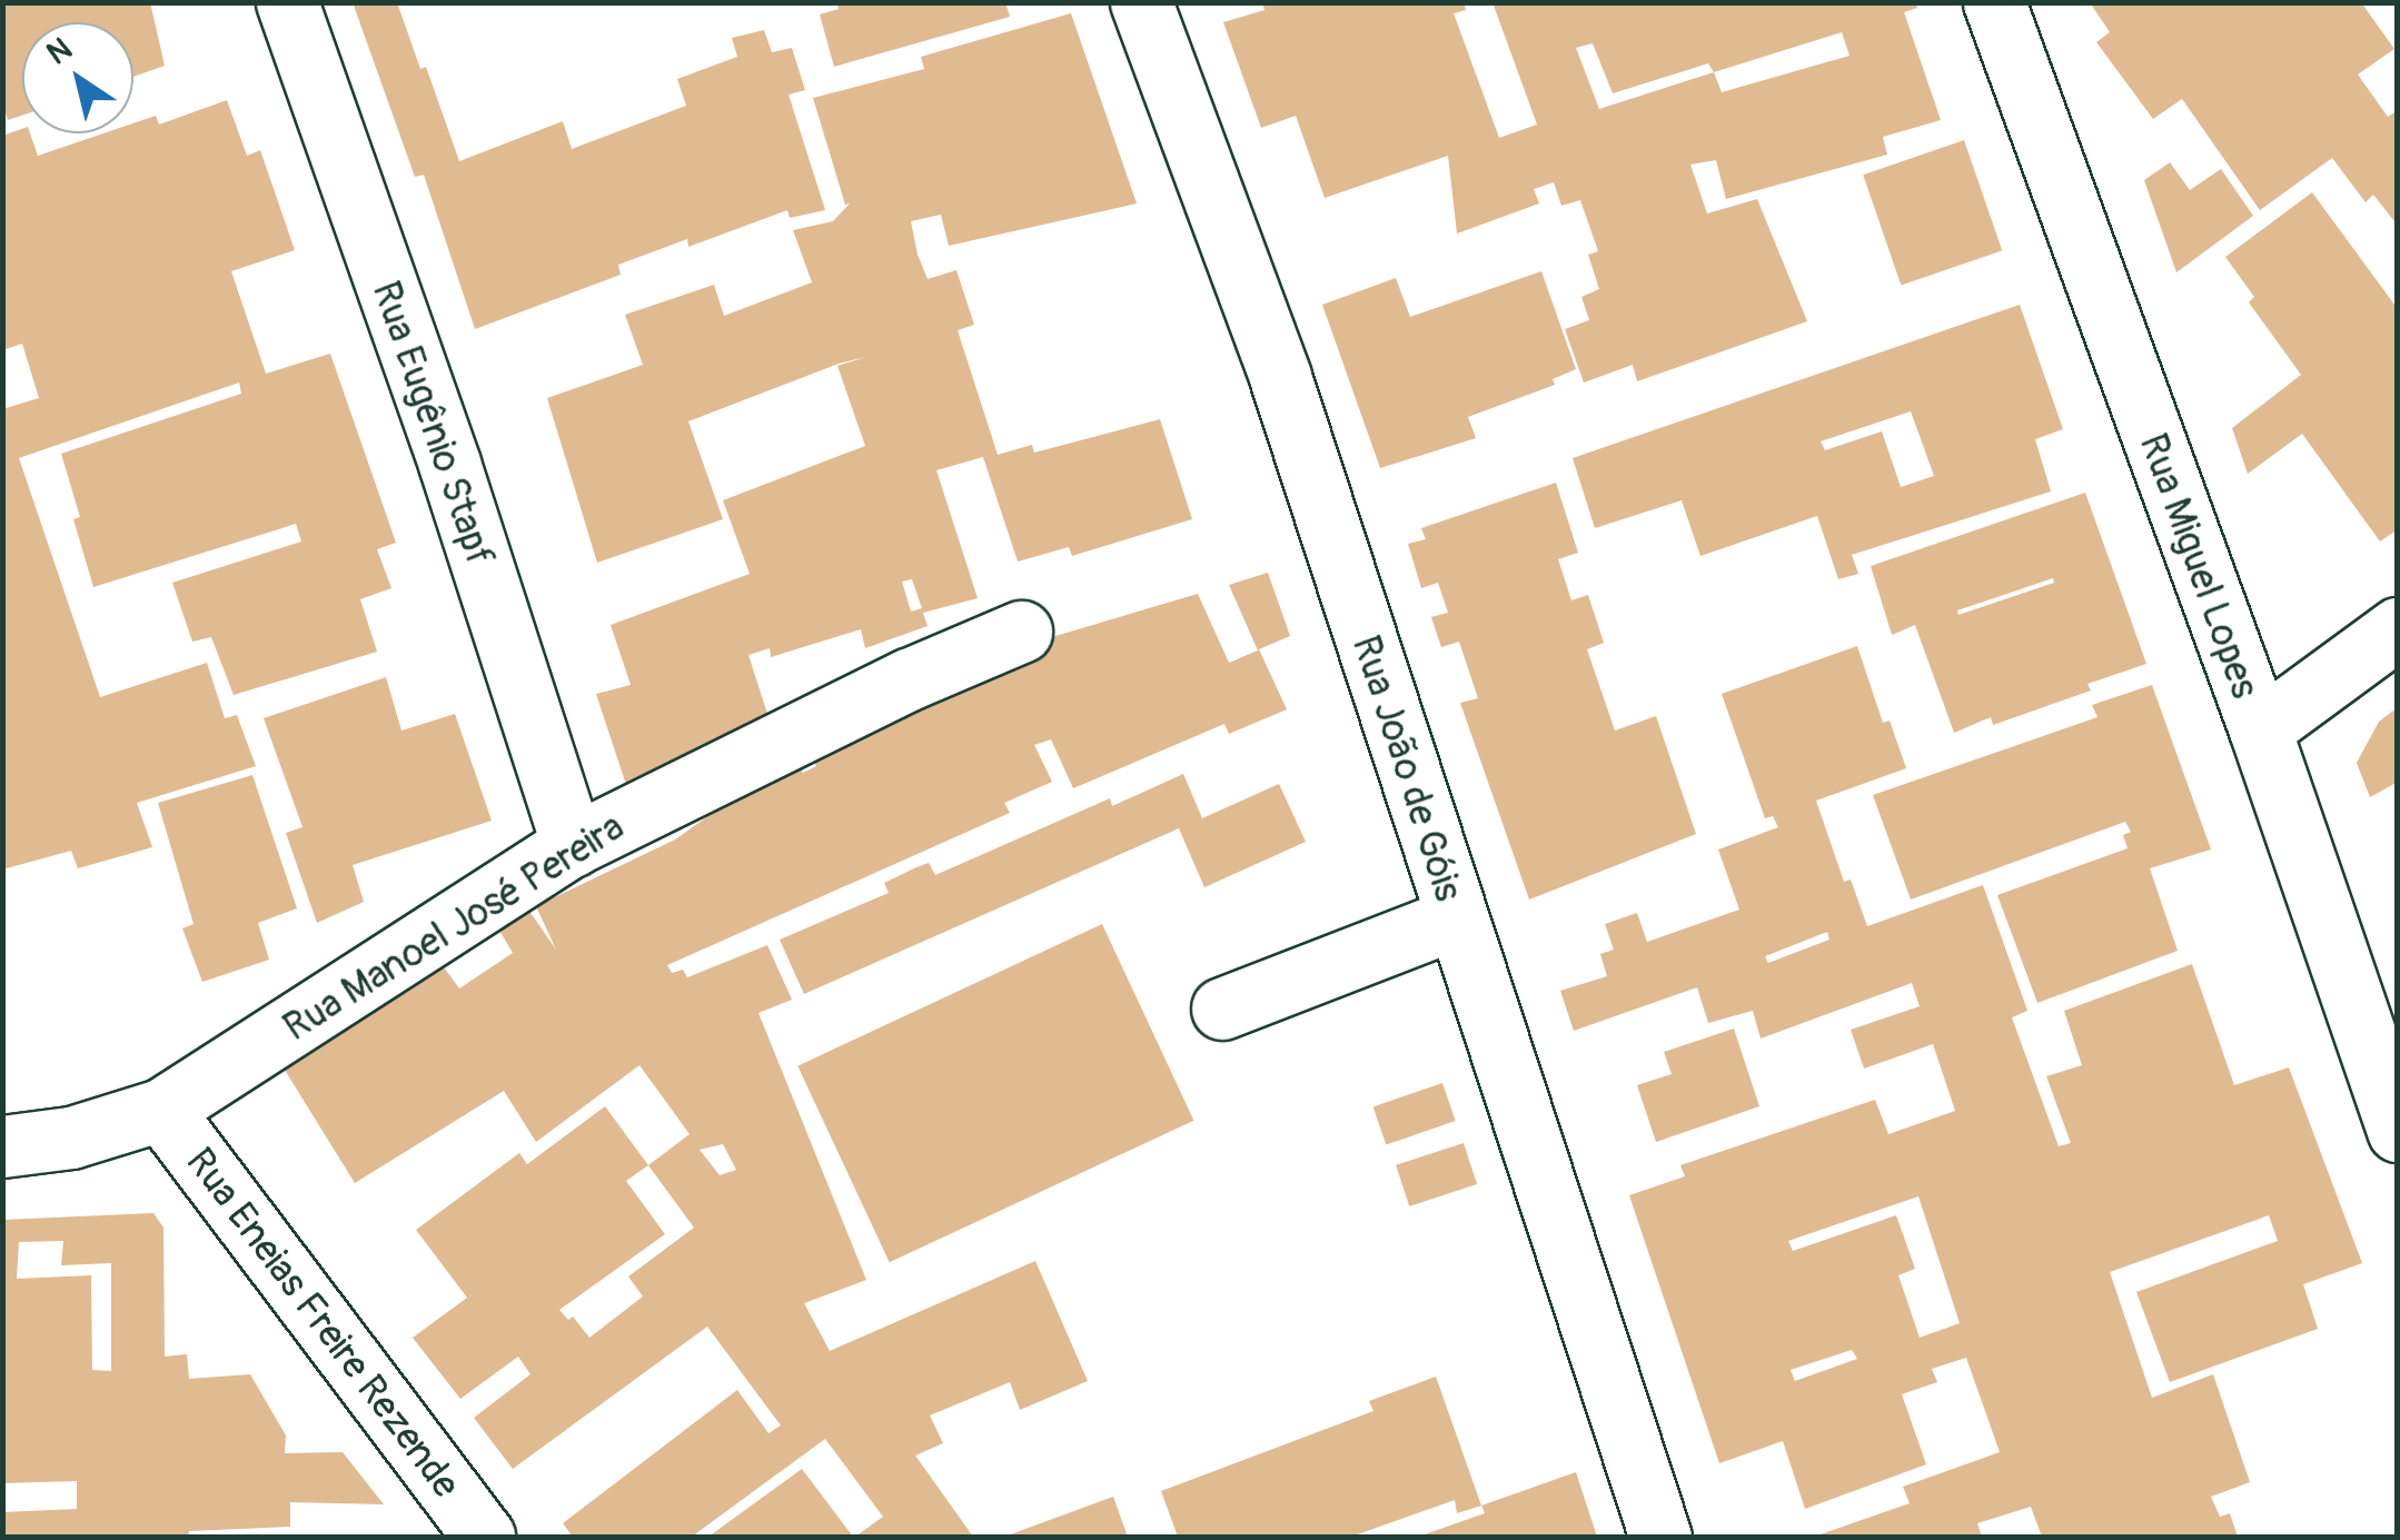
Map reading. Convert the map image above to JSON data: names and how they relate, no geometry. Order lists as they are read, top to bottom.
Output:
{
  "streets": {
    "street": [
      "Rua Eugênio Stapf",
      "Rua Miguel Lopes",
      "Rua João de Góis",
      "Rua Manoel José Pereira",
      "Rua Eneias Freire Rezende"
    ]
  },
  "crossings": [
    ["Rua Eugênio Stapf", "Rua Manoel José Pereira"],
    ["Rua Manoel José Pereira", "Rua Eneias Freire Rezende"]
  ],
  "north": "top left"
}
